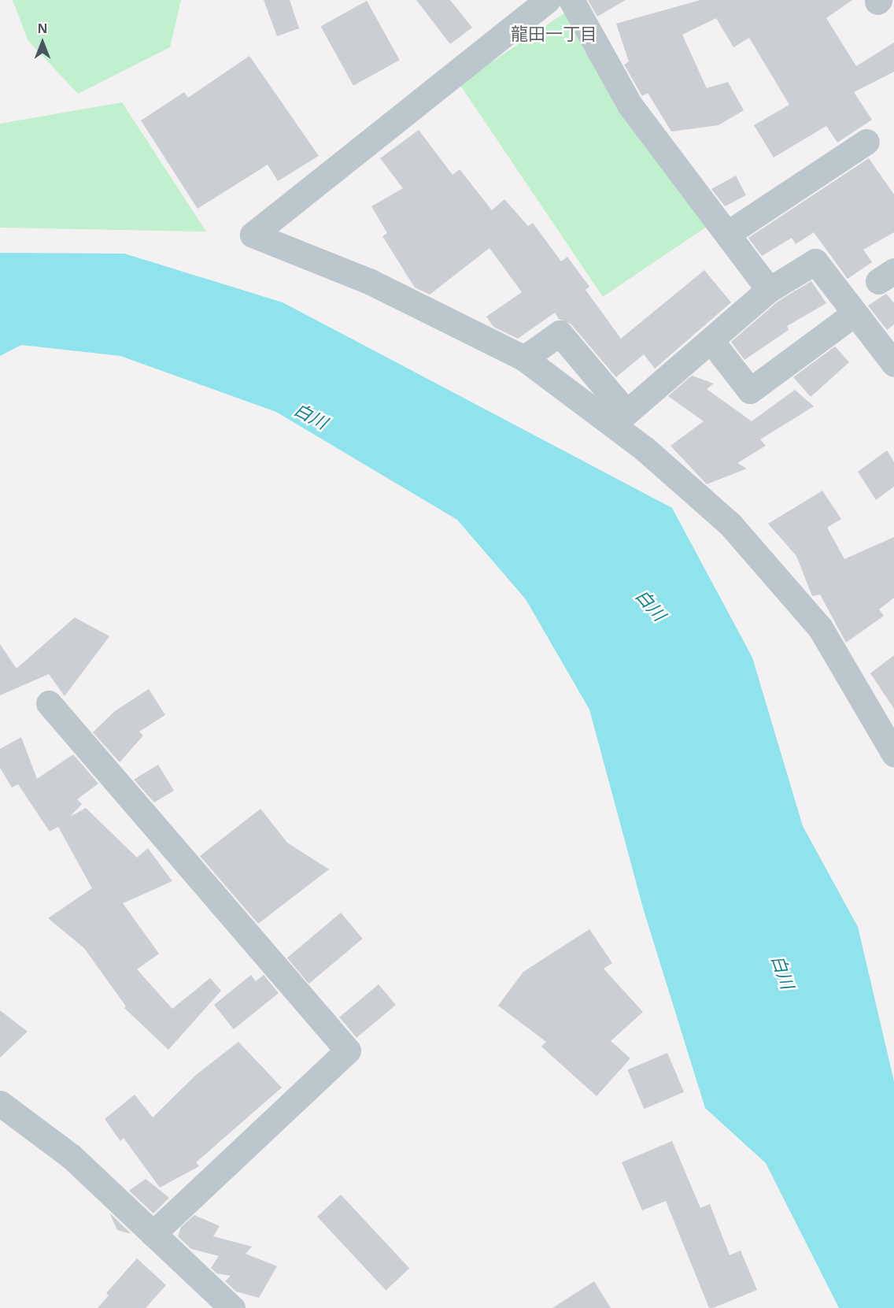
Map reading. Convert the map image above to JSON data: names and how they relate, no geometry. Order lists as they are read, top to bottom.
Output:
{
  "districts": ["龍田一丁目"],
  "water": ["白川"],
  "north": "top"
}
